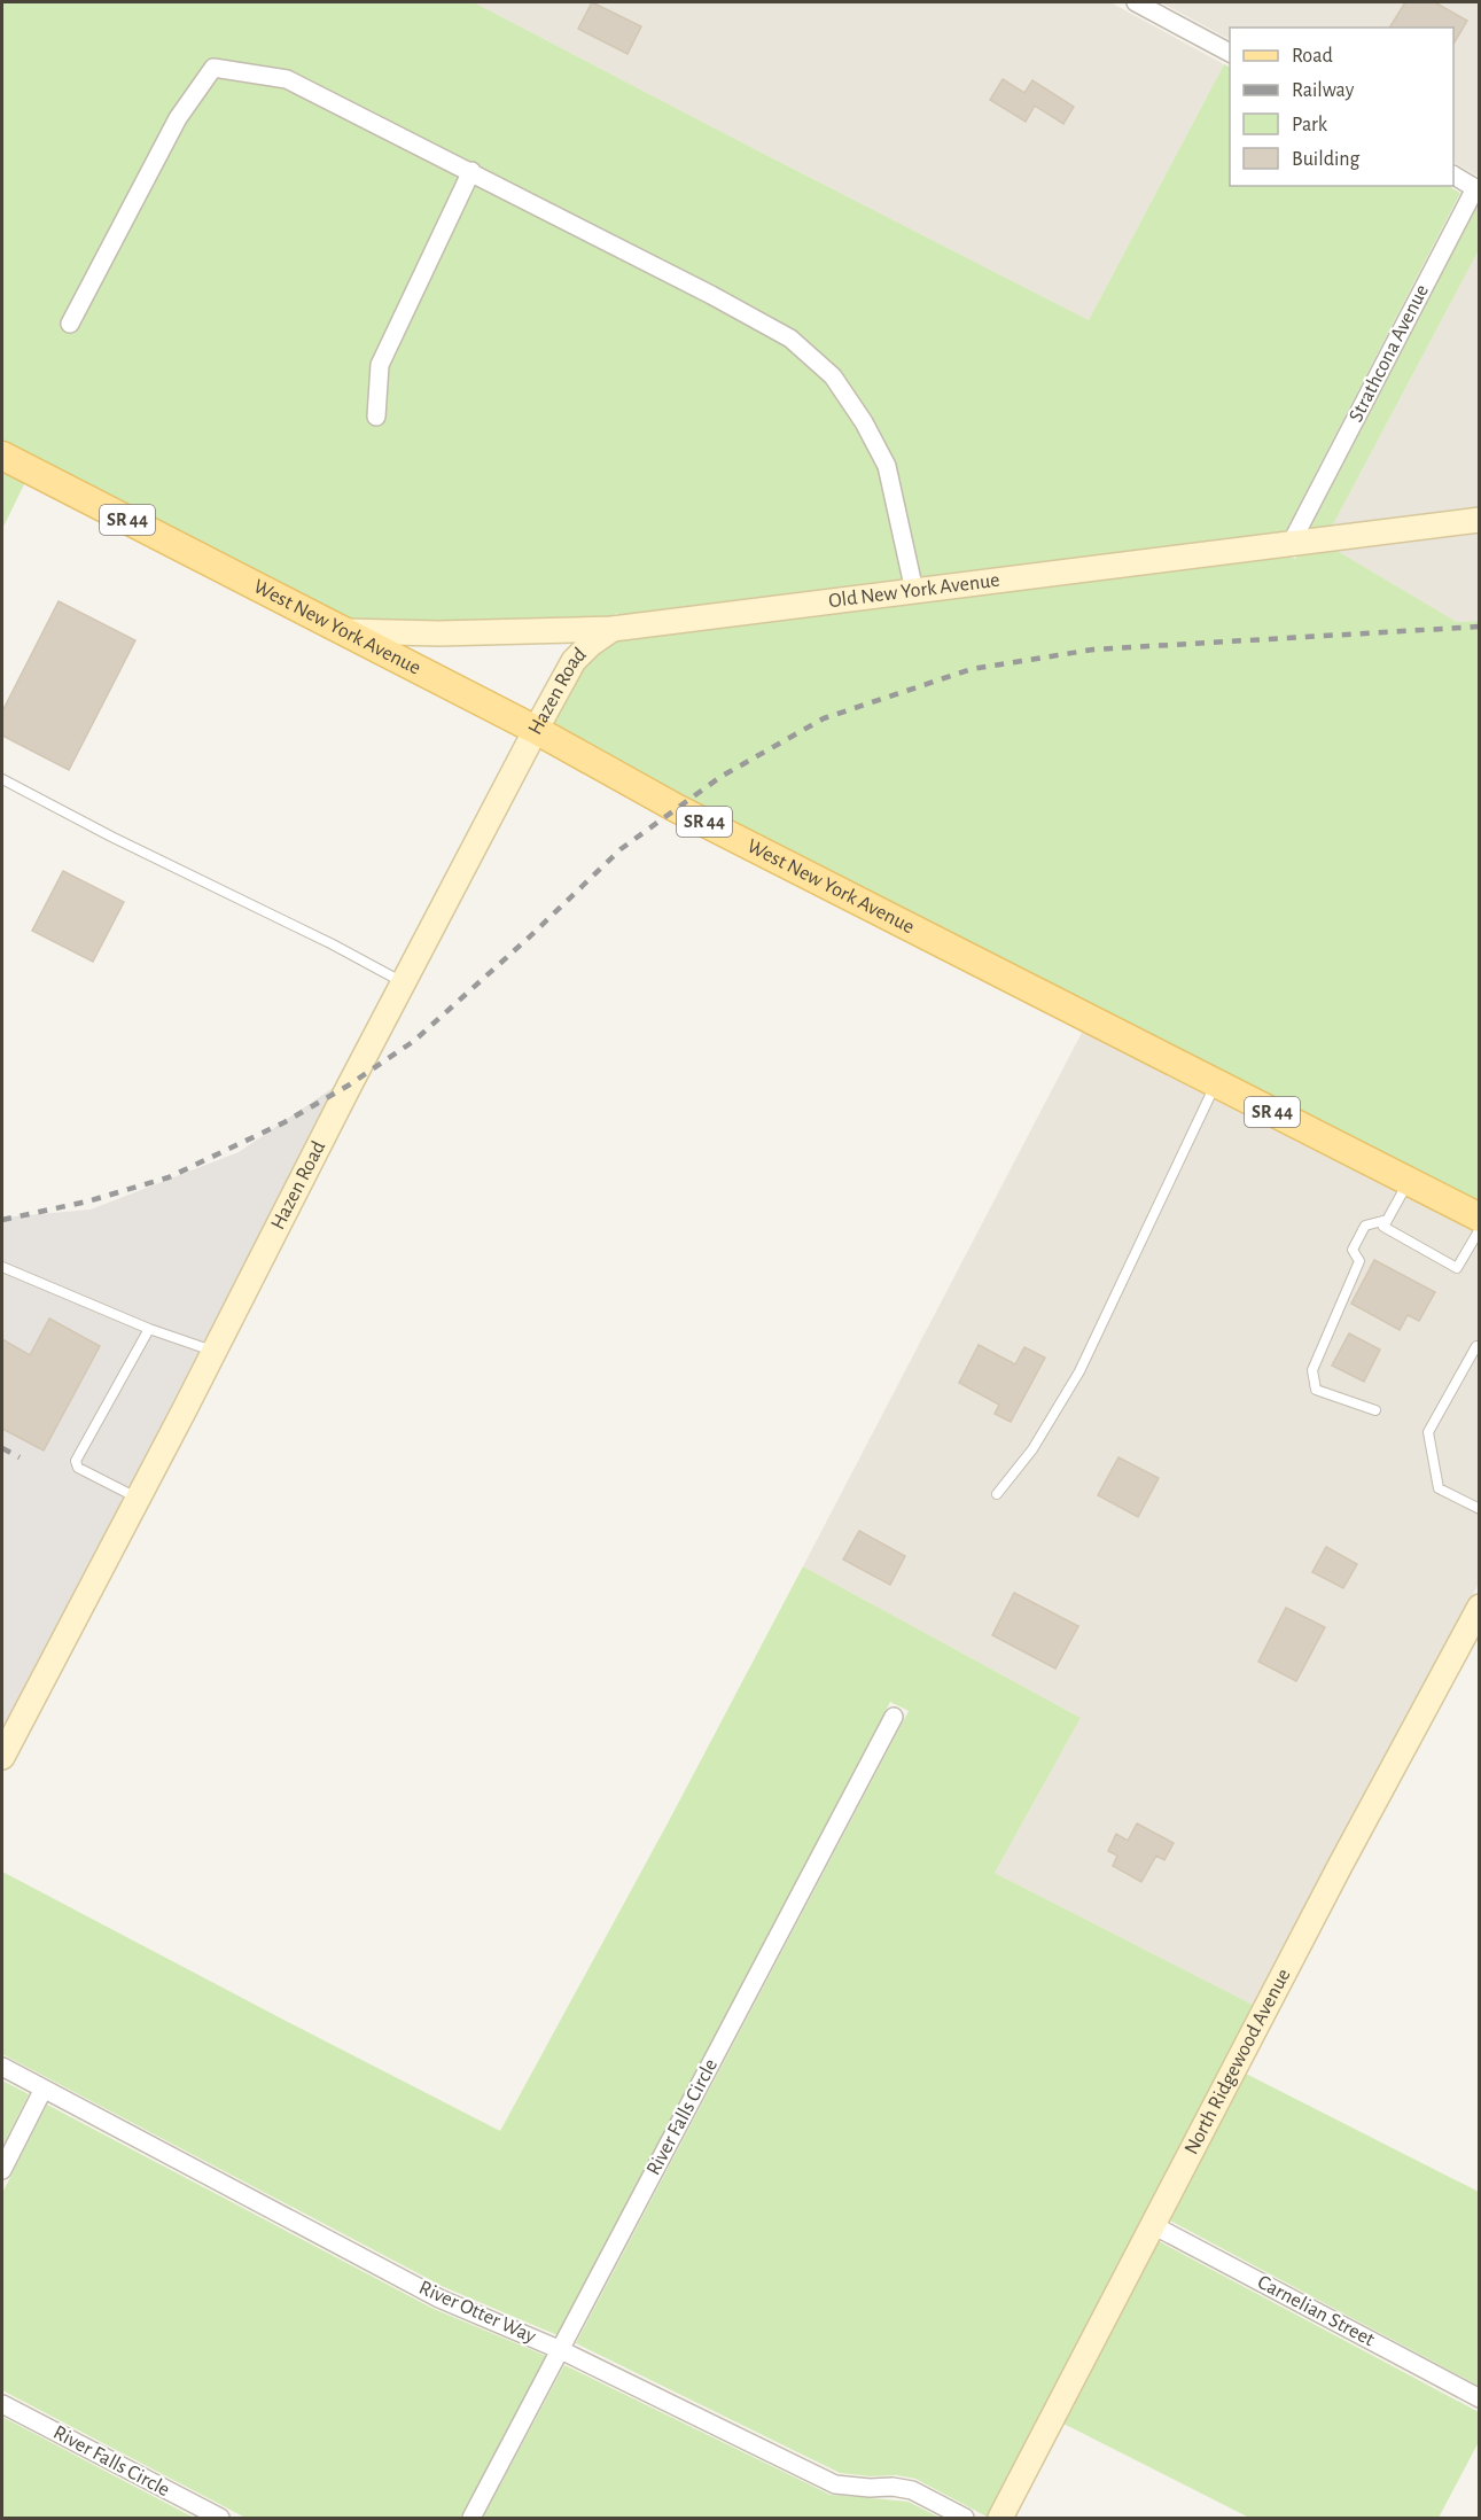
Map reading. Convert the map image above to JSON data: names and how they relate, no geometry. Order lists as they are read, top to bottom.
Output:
{
  "streets": {
    "main road": ["SR 44", "West New York Avenue"],
    "street": [
      "Strathcona Avenue",
      "Old New York Avenue",
      "Hazen Road",
      "North Ridgewood Avenue",
      "River Falls Circle",
      "Carnelian Street",
      "River Otter Way"
    ]
  },
  "crossings": [
    ["Strathcona Avenue", "Old New York Avenue"],
    ["Old New York Avenue", "West New York Avenue"],
    ["Old New York Avenue", "Hazen Road"],
    ["West New York Avenue", "Hazen Road"],
    ["North Ridgewood Avenue", "Carnelian Street"],
    ["River Falls Circle", "River Otter Way"]
  ],
  "legend": [
    "Road",
    "Railway",
    "Park",
    "Building"
  ]
}
